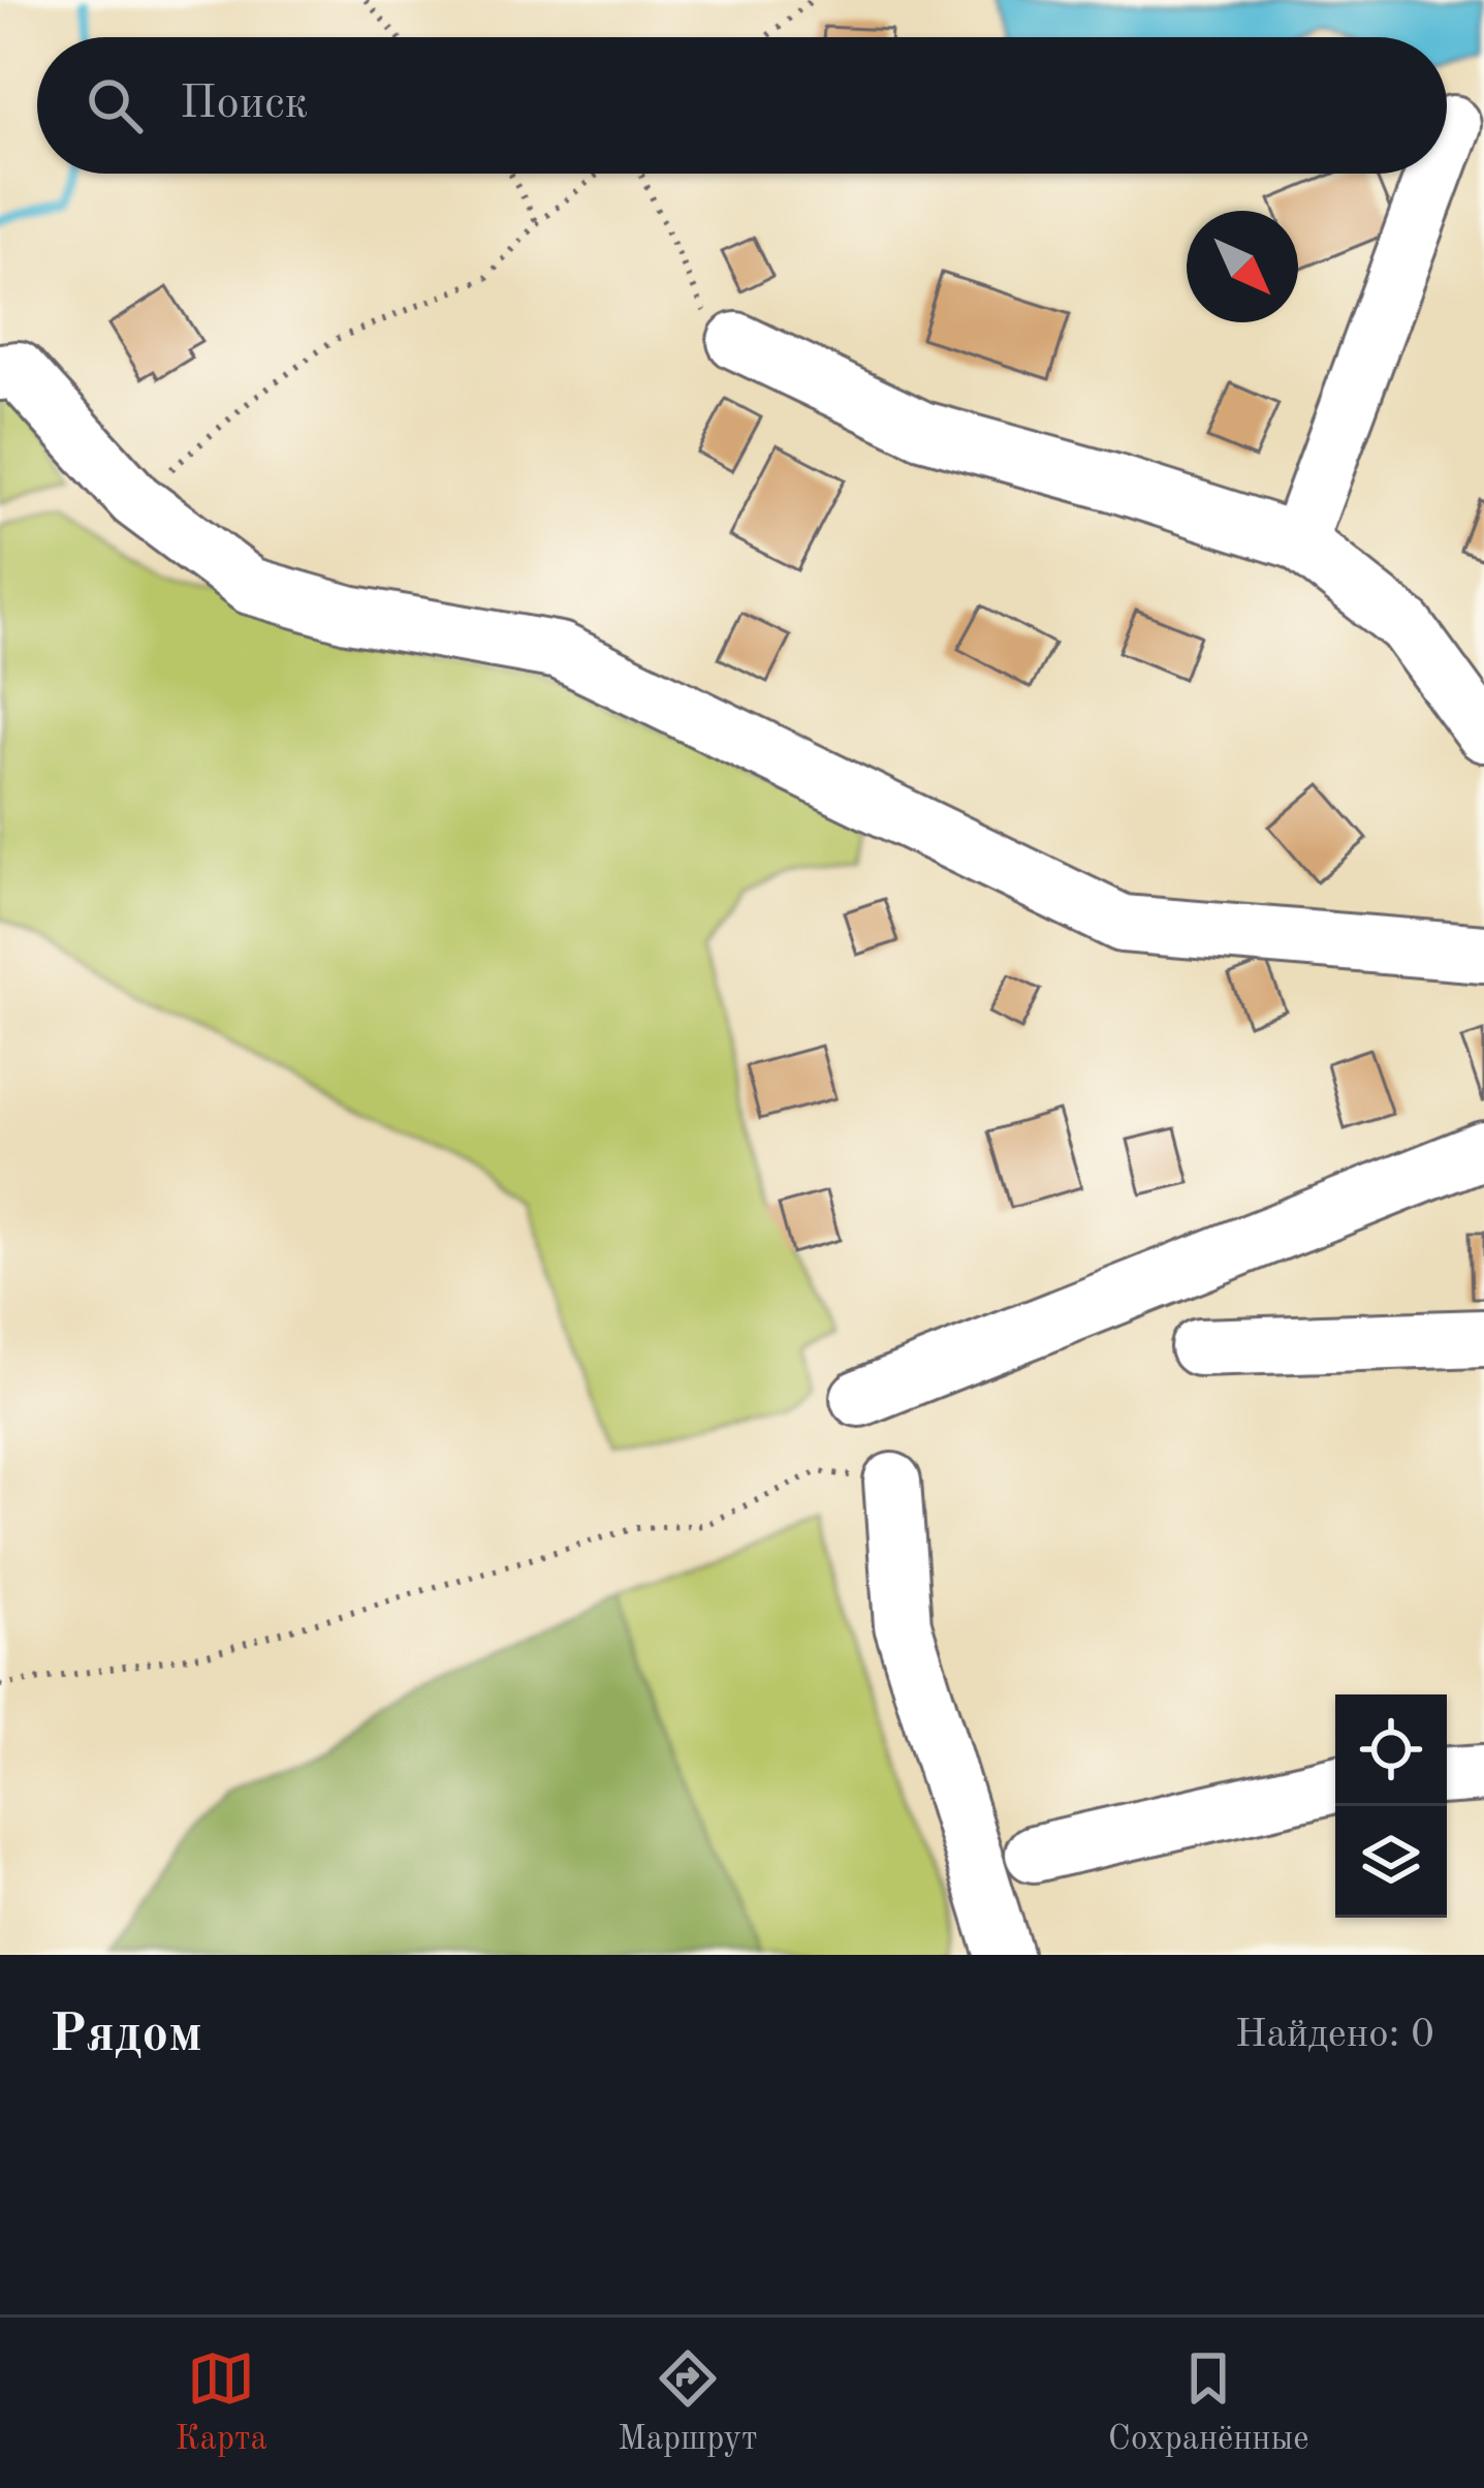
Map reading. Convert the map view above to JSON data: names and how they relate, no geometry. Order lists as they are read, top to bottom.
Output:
{
  "north": "bottom right",
  "page": {
    "search": "Поиск",
    "heading": ["Рядом", "Найдено: 0"],
    "nav": ["Карта", "Маршрут", "Сохранённые"]
  }
}
